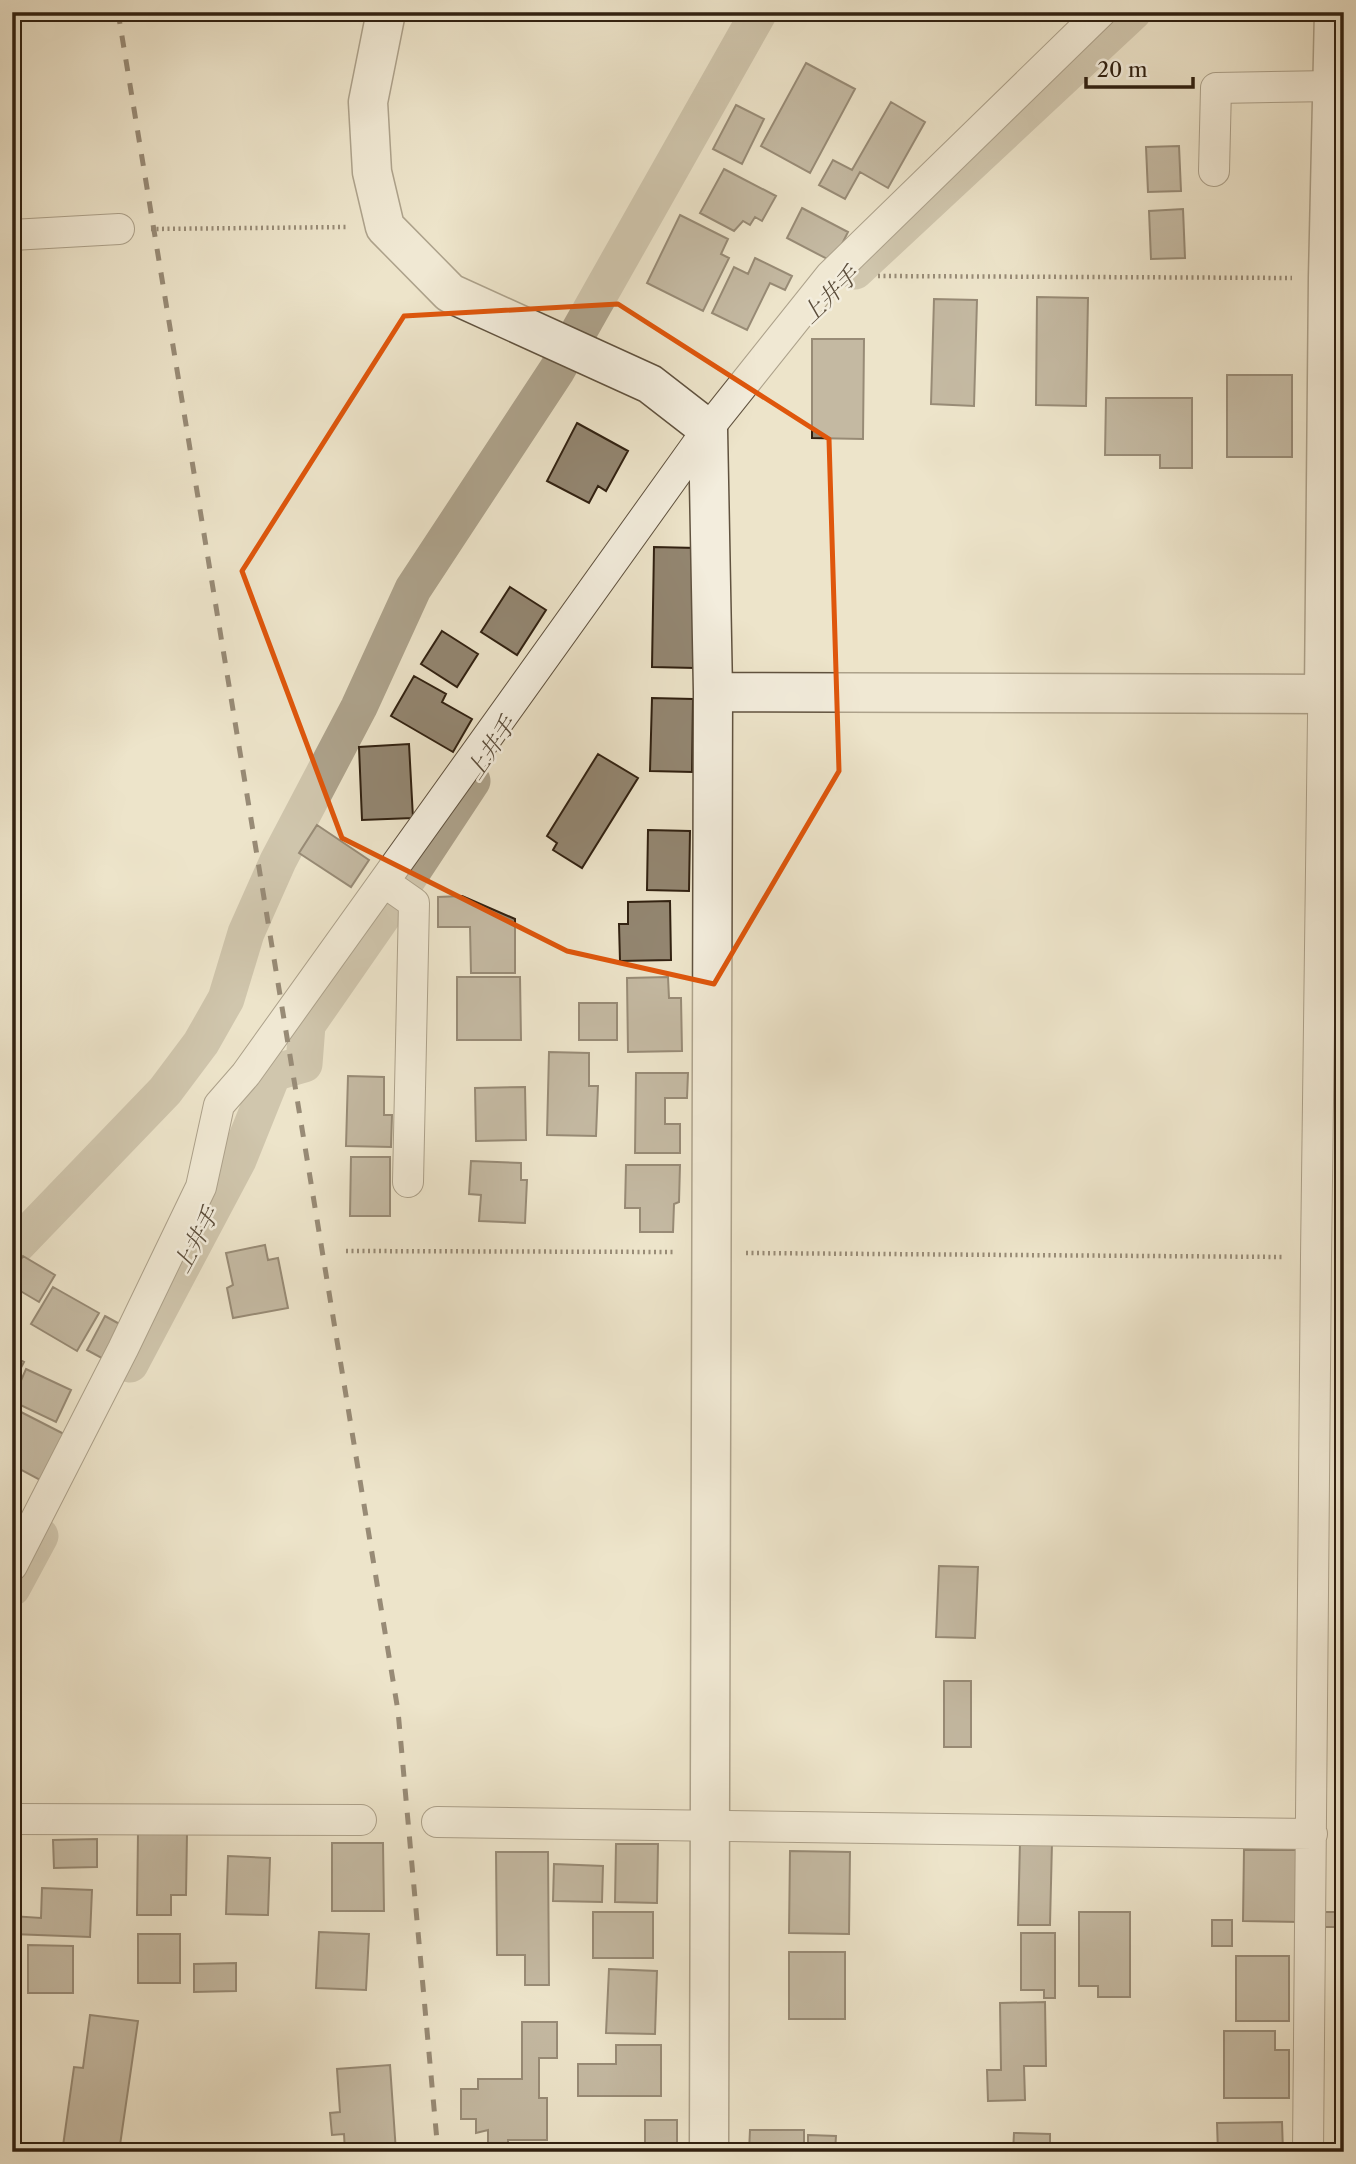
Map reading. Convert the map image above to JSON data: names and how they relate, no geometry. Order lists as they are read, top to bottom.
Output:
{
  "water": ["上井手"],
  "scale_bar": "20 m"
}
